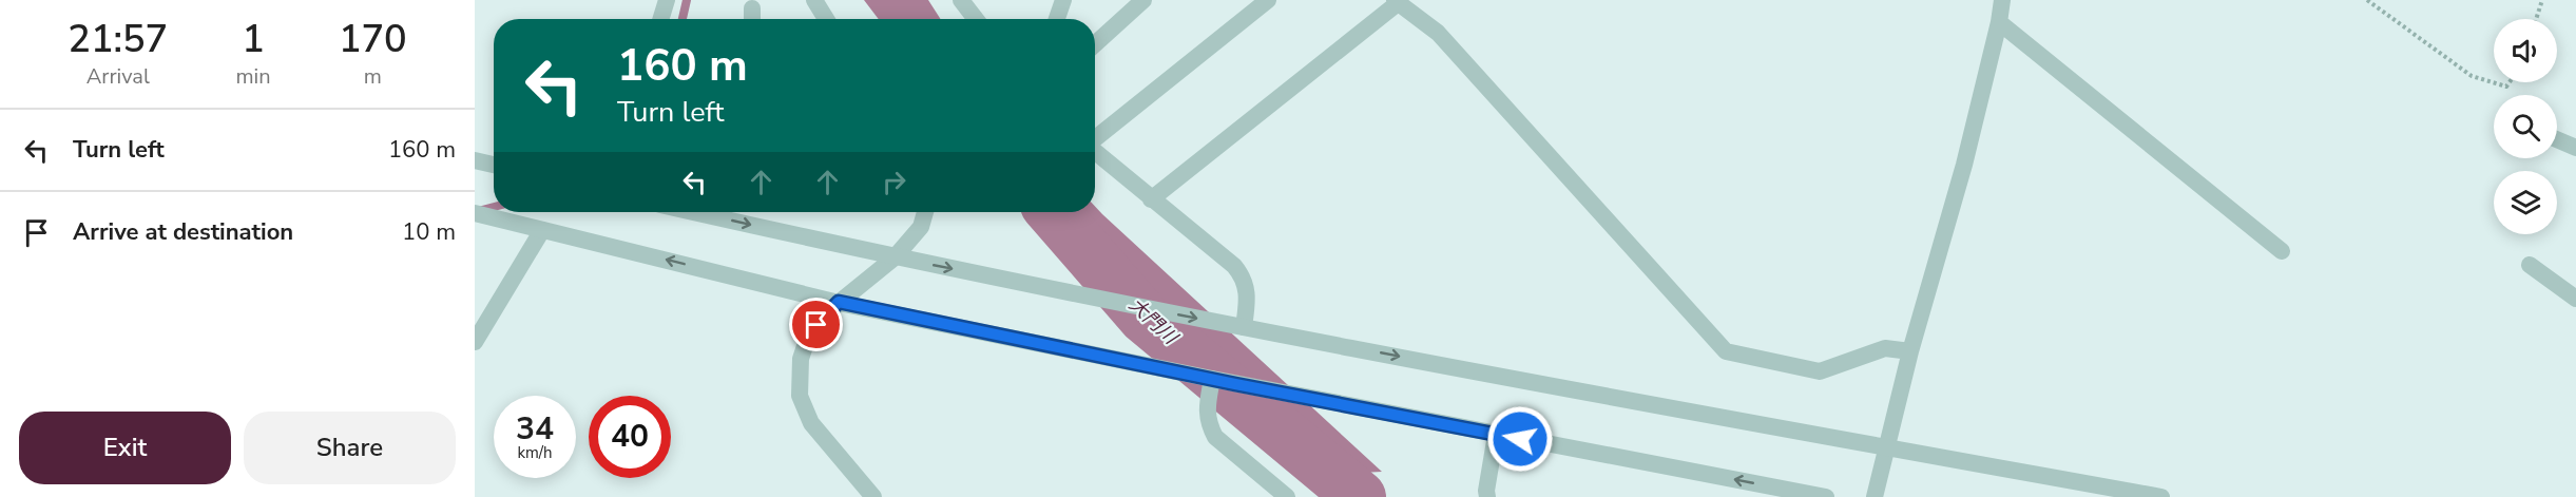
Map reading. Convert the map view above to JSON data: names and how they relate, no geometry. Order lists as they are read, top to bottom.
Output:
{
  "water": ["大門川"],
  "page": {
    "eta": [
      "21:57",
      "Arrival",
      "1",
      "min",
      "170",
      "m"
    ],
    "turn": ["160 m", "Turn left"],
    "list": [
      {
        "name": "Turn left",
        "value": "160 m"
      },
      {
        "name": "Arrive at destination",
        "value": "10 m"
      }
    ],
    "speed": "34 km/h",
    "limit": "40",
    "buttons": ["Exit", "Share"]
  }
}
